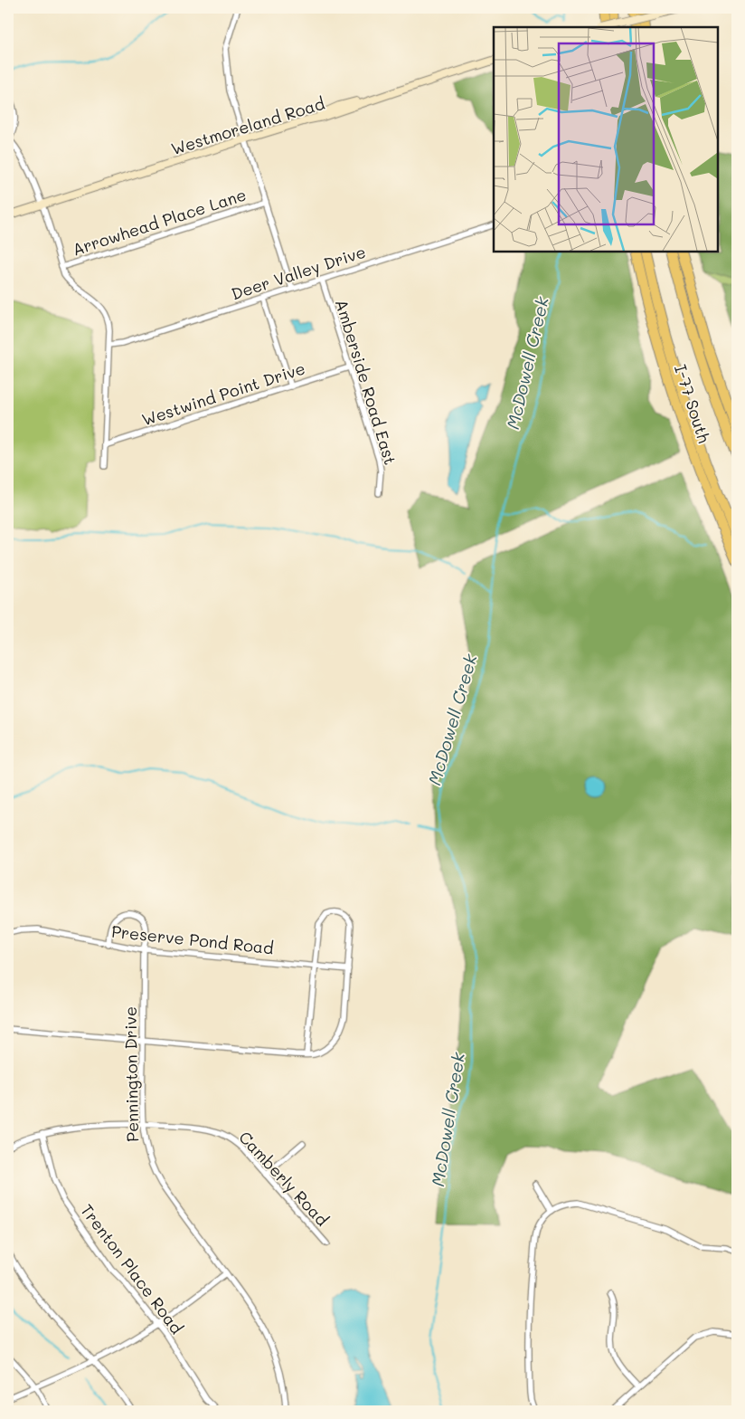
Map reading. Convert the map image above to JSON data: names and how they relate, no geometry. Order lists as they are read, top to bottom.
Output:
{
  "streets": {
    "highway": ["I-77 South"],
    "street": [
      "Westmoreland Road",
      "Arrowhead Place Lane",
      "Deer Valley Drive",
      "Amberside Road East",
      "Westwind Point Drive",
      "Preserve Pond Road",
      "Pennington Drive",
      "Camberly Road",
      "Trenton Place Road"
    ]
  },
  "crossings": [
    ["Deer Valley Drive", "Amberside Road East"],
    ["Amberside Road East", "Westwind Point Drive"],
    ["Preserve Pond Road", "Pennington Drive"],
    ["Pennington Drive", "Camberly Road"],
    ["Camberly Road", "Trenton Place Road"]
  ],
  "water": ["McDowell Creek"]
}
